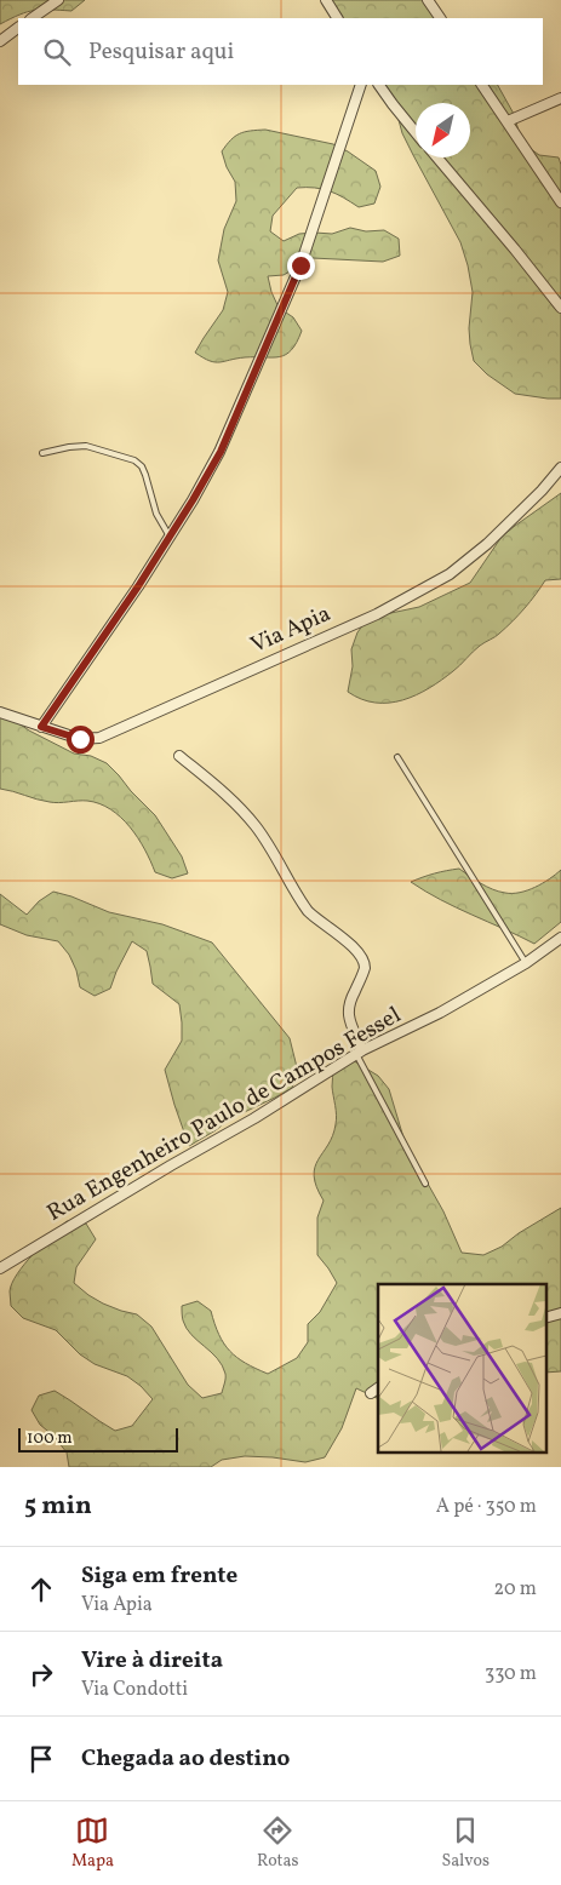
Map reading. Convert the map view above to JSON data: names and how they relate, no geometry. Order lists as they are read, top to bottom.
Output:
{
  "streets": {
    "street": ["Via Apia", "Rua Engenheiro Paulo de Campos Fessel"]
  },
  "scale_bar": "100 m",
  "north": "bottom left",
  "page": {
    "search": "Pesquisar aqui",
    "scale": "100 m",
    "heading": ["5 min", "A pé · 350 m"],
    "list": [
      ["Siga em frente", "Via Apia", "20 m"],
      ["Vire à direita", "Via Condotti", "330 m"],
      "Chegada ao destino"
    ],
    "nav": ["Mapa", "Rotas", "Salvos"]
  }
}
